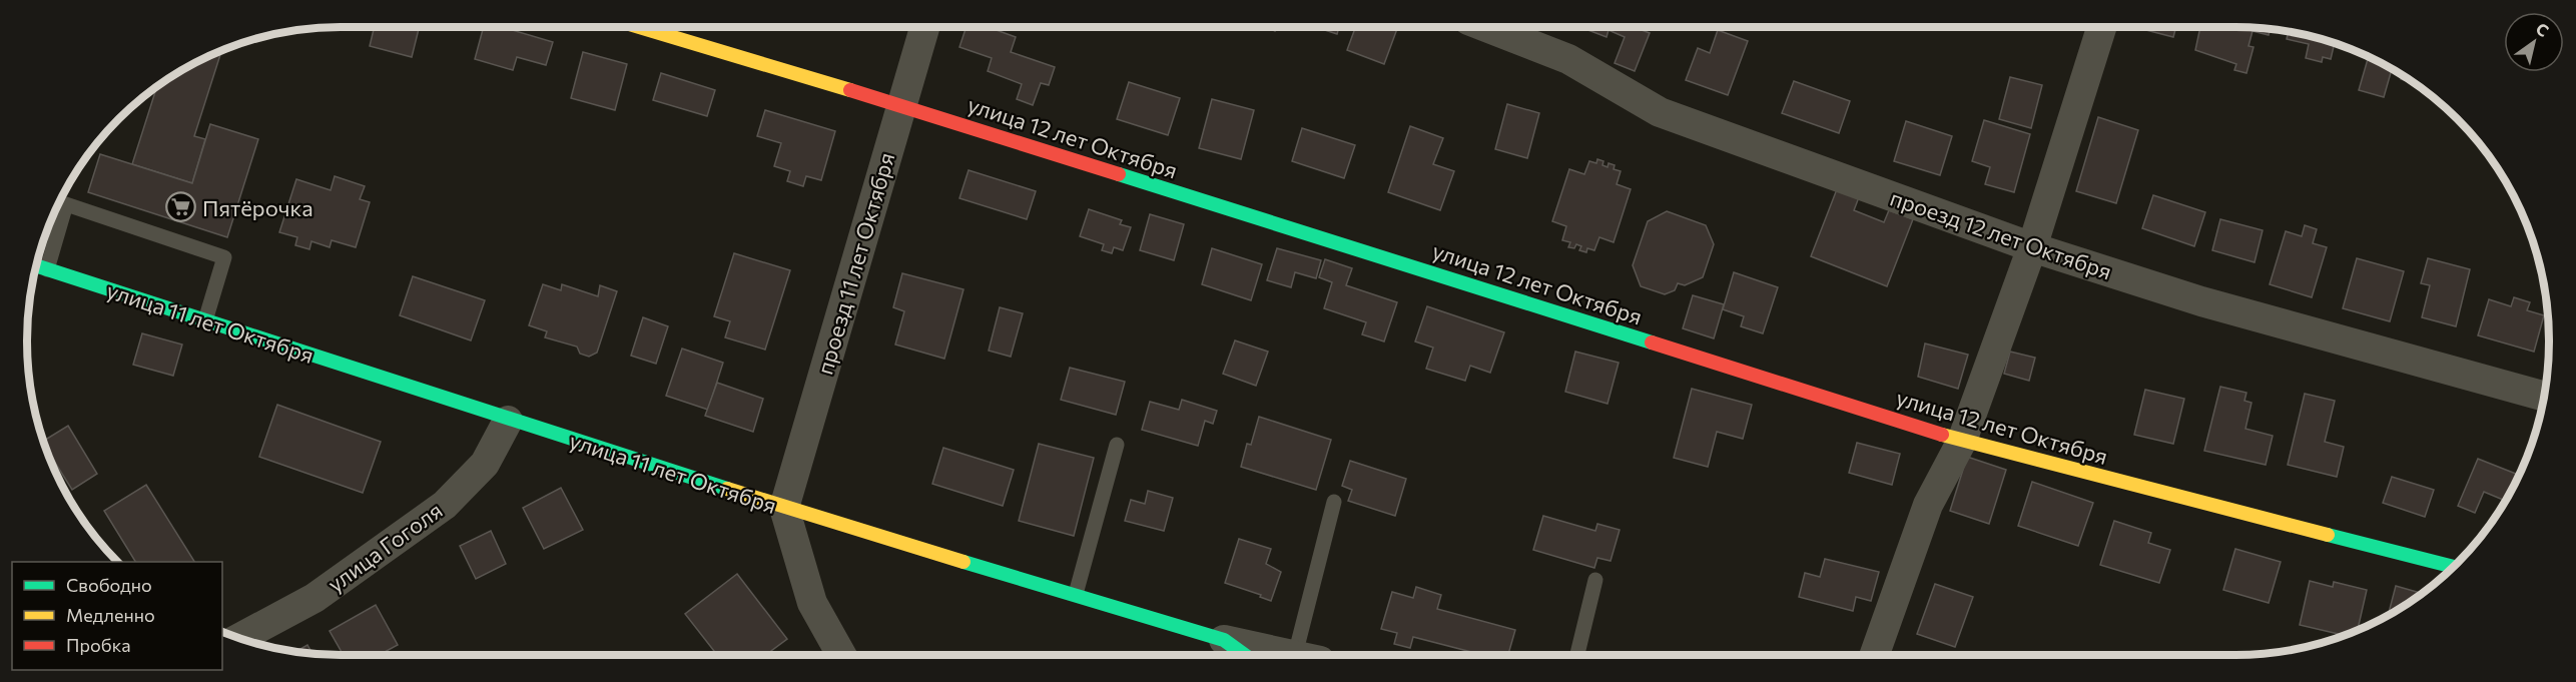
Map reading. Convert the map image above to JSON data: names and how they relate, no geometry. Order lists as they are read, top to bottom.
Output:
{
  "streets": {
    "street": [
      "улица 12 лет Октября",
      "проезд 12 лет Октября",
      "проезд 11 лет Октября",
      "улица 11 лет Октября",
      "улица Гоголя"
    ]
  },
  "crossings": [
    ["улица 12 лет Октября", "проезд 11 лет Октября"],
    ["проезд 11 лет Октября", "улица 11 лет Октября"],
    ["улица 11 лет Октября", "улица Гоголя"]
  ],
  "places": {
    "supermarket": ["Пятёрочка"]
  },
  "legend": ["Свободно", "Медленно", "Пробка"],
  "north": "top right"
}
